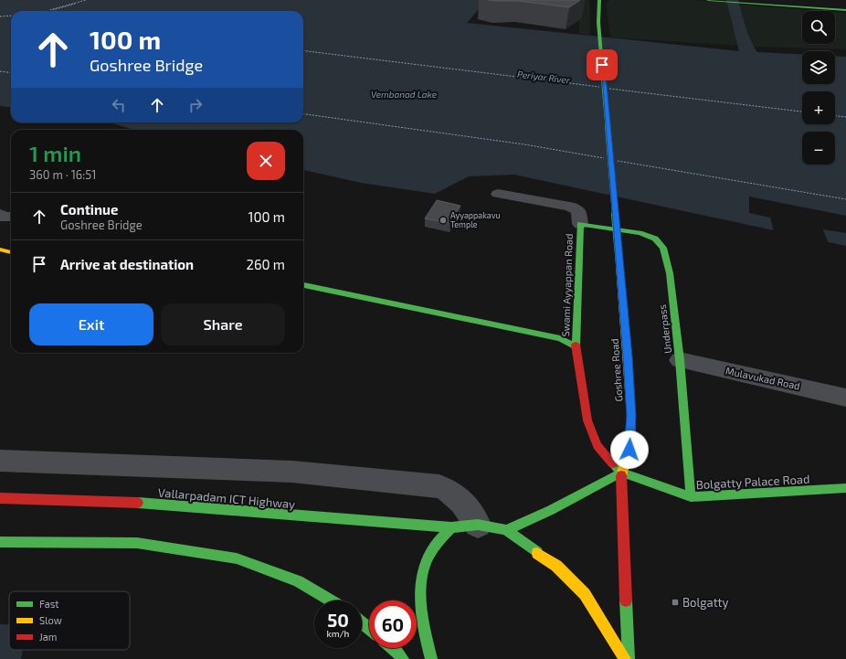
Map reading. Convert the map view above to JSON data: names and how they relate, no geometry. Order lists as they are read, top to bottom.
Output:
{
  "streets": {
    "main road": [
      "Swami Ayyappan Road",
      "Underpass",
      "Goshree Road",
      "Bolgatty Palace Road",
      "Vallarpadam ICT Highway"
    ],
    "street": ["Mulavukad Road"]
  },
  "crossings": [
    ["Swami Ayyappan Road", "Underpass"],
    ["Underpass", "Mulavukad Road"],
    ["Underpass", "Bolgatty Palace Road"],
    ["Goshree Road", "Bolgatty Palace Road"]
  ],
  "water": ["Periyar River", "Vembanad Lake"],
  "places": {
    "other": ["Ayyappakavu Temple"],
    "transit": ["Bolgatty"]
  },
  "legend": ["Fast", "Slow", "Jam"],
  "page": {
    "map_buttons": ["+", "−"],
    "turn": ["100 m", "Goshree Bridge"],
    "heading": ["1 min", "360 m · 16:51"],
    "list": [
      {
        "name": "Continue",
        "note": "Goshree Bridge",
        "value": "100 m"
      },
      {
        "name": "Arrive at destination",
        "value": "260 m"
      }
    ],
    "buttons": ["Exit", "Share"],
    "speed": "50 km/h",
    "limit": "60"
  }
}
